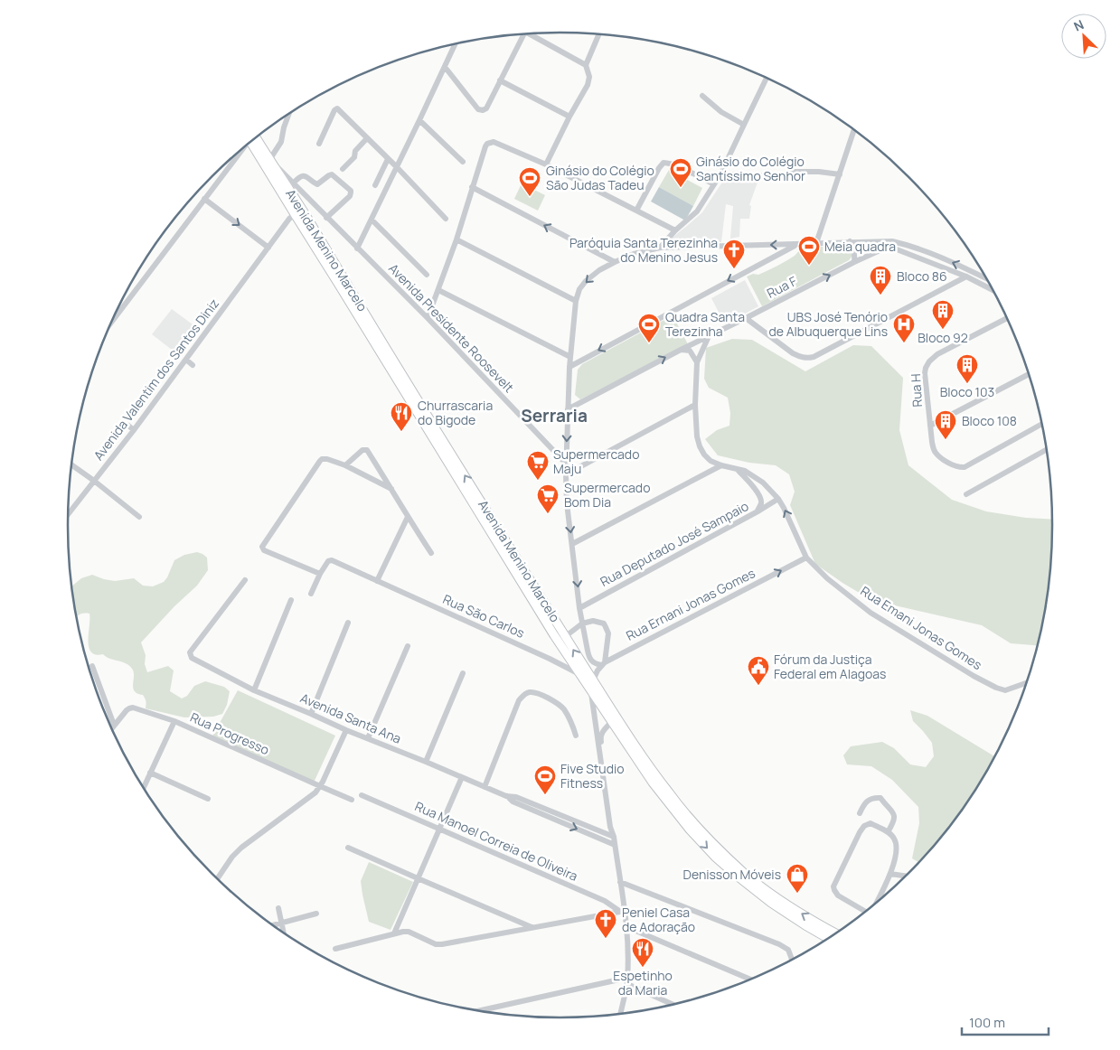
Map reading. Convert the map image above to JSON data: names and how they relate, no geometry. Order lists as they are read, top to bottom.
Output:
{
  "streets": {
    "main road": ["Avenida Menino Marcelo"],
    "street": [
      "Rua F",
      "Avenida Presidente Roosevelt",
      "Avenida Valentim dos Santos Diniz",
      "Rua H",
      "Rua Deputado José Sampaio",
      "Rua Ernani Jonas Gomes",
      "Rua São Carlos",
      "Rua Emani Jonas Gomes",
      "Avenida Santa Ana",
      "Rua Progresso",
      "Rua Manoel Correia de Oliveira"
    ]
  },
  "crossings": [
    ["Avenida Menino Marcelo", "Avenida Presidente Roosevelt"],
    ["Avenida Menino Marcelo", "Avenida Valentim dos Santos Diniz"],
    ["Avenida Menino Marcelo", "Rua São Carlos"],
    ["Rua Ernani Jonas Gomes", "Rua Emani Jonas Gomes"]
  ],
  "one_way": ["Rua Ernani Jonas Gomes"],
  "districts": ["Serraria"],
  "places": {
    "sports": [
      "Ginásio do Colégio Santíssimo Senhor",
      "Ginásio do Colégio São Judas Tadeu",
      "Meia quadra",
      "Quadra Santa Terezinha",
      "Five Studio Fitness"
    ],
    "church": ["Paróquia Santa Terezinha do Menino Jesus", "Peniel Casa de Adoração"],
    "building": [
      "Bloco 86",
      "Bloco 92",
      "Bloco 103",
      "Bloco 108"
    ],
    "hospital": ["UBS José Tenório de Albuquerque Lins"],
    "restaurant": ["Churrascaria do Bigode", "Espetinho da Maria"],
    "supermarket": ["Supermercado Maju", "Supermercado Bom Dia"],
    "public building": ["Fórum da Justiça Federal em Alagoas"],
    "shop": ["Denisson Móveis"]
  },
  "scale_bar": "100 m",
  "north": "top left"
}
